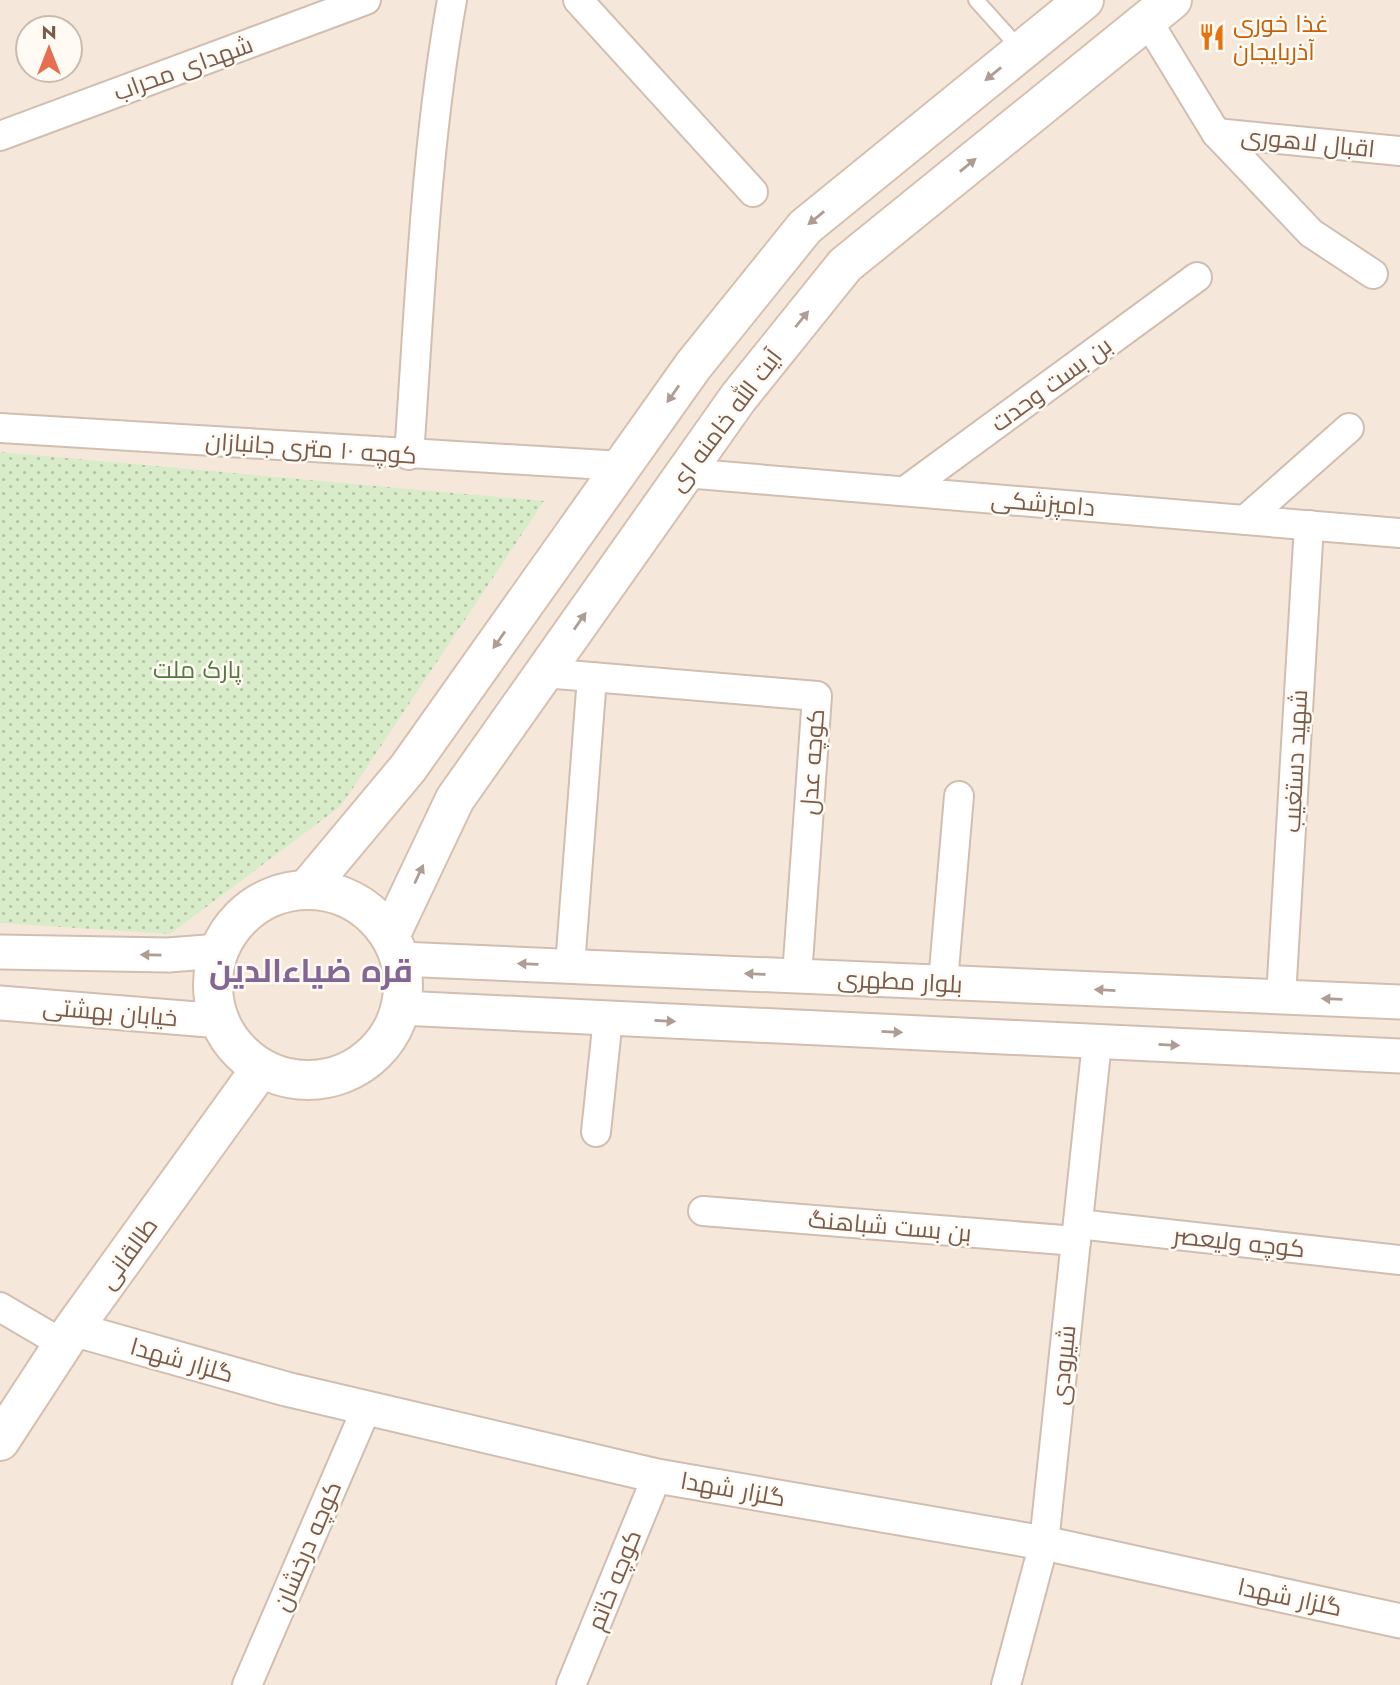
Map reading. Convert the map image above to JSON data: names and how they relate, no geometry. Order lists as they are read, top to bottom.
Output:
{
  "streets": {
    "main road": ["آیت الله خامنه ای", "طالقانی"],
    "street": [
      "شهدای محراب",
      "اقبال لاهوری",
      "بن بست وحدت",
      "کوچه ۱۰ متری جانبازان",
      "دامپزشکی",
      "شهید دستغیب",
      "کوچه عدل",
      "بلوار مطهری",
      "خیابان بهشتی",
      "بن بست شباهنگ",
      "کوچه ولیعصر",
      "گلزار شهدا",
      "شیرودی",
      "کوچه درخشان",
      "کوچه خاتم"
    ]
  },
  "crossings": [
    ["بن بست وحدت", "دامپزشکی"],
    ["آیت الله خامنه ای", "دامپزشکی"],
    ["آیت الله خامنه ای", "کوچه عدل"],
    ["آیت الله خامنه ای", "بلوار مطهری"],
    ["آیت الله خامنه ای", "خیابان بهشتی"],
    ["آیت الله خامنه ای", "طالقانی"],
    ["دامپزشکی", "شهید دستغیب"],
    ["شهید دستغیب", "بلوار مطهری"],
    ["کوچه عدل", "بلوار مطهری"],
    ["بلوار مطهری", "خیابان بهشتی"],
    ["بلوار مطهری", "طالقانی"],
    ["بلوار مطهری", "شیرودی"],
    ["خیابان بهشتی", "طالقانی"],
    ["بن بست شباهنگ", "کوچه ولیعصر"],
    ["بن بست شباهنگ", "شیرودی"],
    ["کوچه ولیعصر", "شیرودی"],
    ["طالقانی", "گلزار شهدا"],
    ["گلزار شهدا", "شیرودی"],
    ["گلزار شهدا", "کوچه درخشان"],
    ["گلزار شهدا", "کوچه خاتم"]
  ],
  "districts": ["قره ضیاءالدین"],
  "parks": ["پارک ملت"],
  "places": {
    "restaurant": ["غذا خوری آذربایجان"]
  },
  "north": "top"
}
